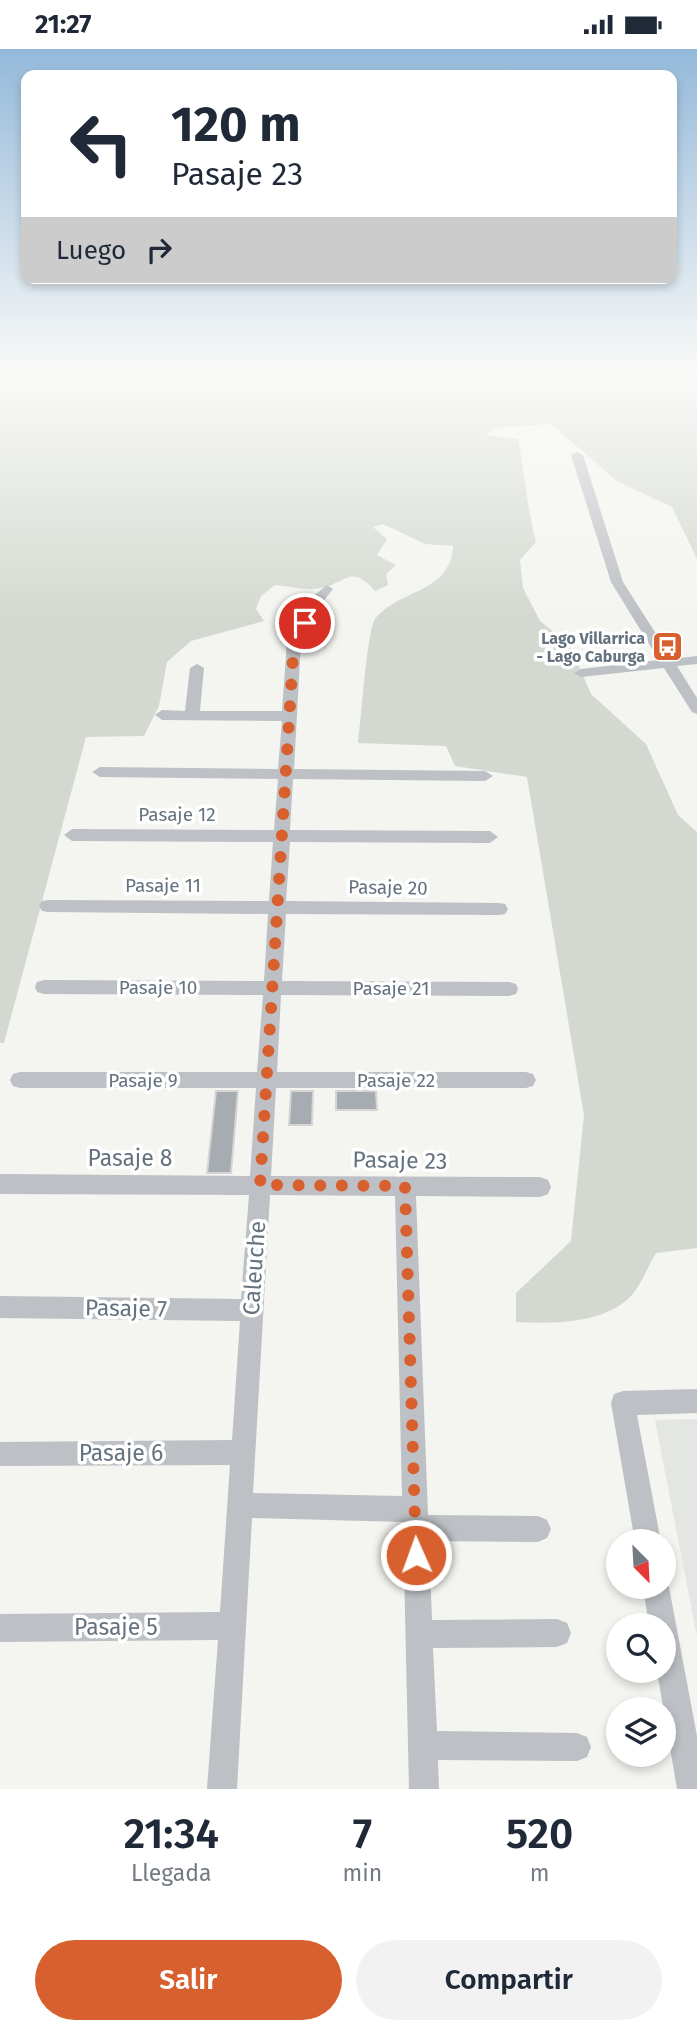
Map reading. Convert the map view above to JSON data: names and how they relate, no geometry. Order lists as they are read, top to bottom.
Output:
{
  "streets": {
    "street": [
      "Pasaje 12",
      "Pasaje 11",
      "Pasaje 20",
      "Pasaje 10",
      "Pasaje 21",
      "Pasaje 9",
      "Pasaje 22",
      "Pasaje 8",
      "Pasaje 23",
      "Caleuche",
      "Pasaje 7",
      "Pasaje 6",
      "Pasaje 5"
    ]
  },
  "crossings": [
    ["Pasaje 12", "Caleuche"],
    ["Pasaje 11", "Pasaje 20"],
    ["Pasaje 11", "Caleuche"],
    ["Pasaje 20", "Caleuche"],
    ["Pasaje 10", "Pasaje 21"],
    ["Pasaje 10", "Caleuche"],
    ["Pasaje 21", "Caleuche"],
    ["Pasaje 9", "Pasaje 22"],
    ["Pasaje 9", "Caleuche"],
    ["Pasaje 22", "Caleuche"],
    ["Pasaje 8", "Pasaje 23"],
    ["Pasaje 8", "Caleuche"],
    ["Pasaje 23", "Caleuche"],
    ["Caleuche", "Pasaje 7"],
    ["Caleuche", "Pasaje 6"],
    ["Caleuche", "Pasaje 5"]
  ],
  "places": {
    "bus stop": ["Lago Villarrica - Lago Caburga"]
  },
  "north": "bottom right",
  "page": {
    "status": "21:27",
    "turn": ["120 m", "Pasaje 23"],
    "then": "Luego",
    "eta": [
      "21:34",
      "Llegada",
      "7",
      "min",
      "520",
      "m"
    ],
    "buttons": ["Salir", "Compartir"]
  }
}
